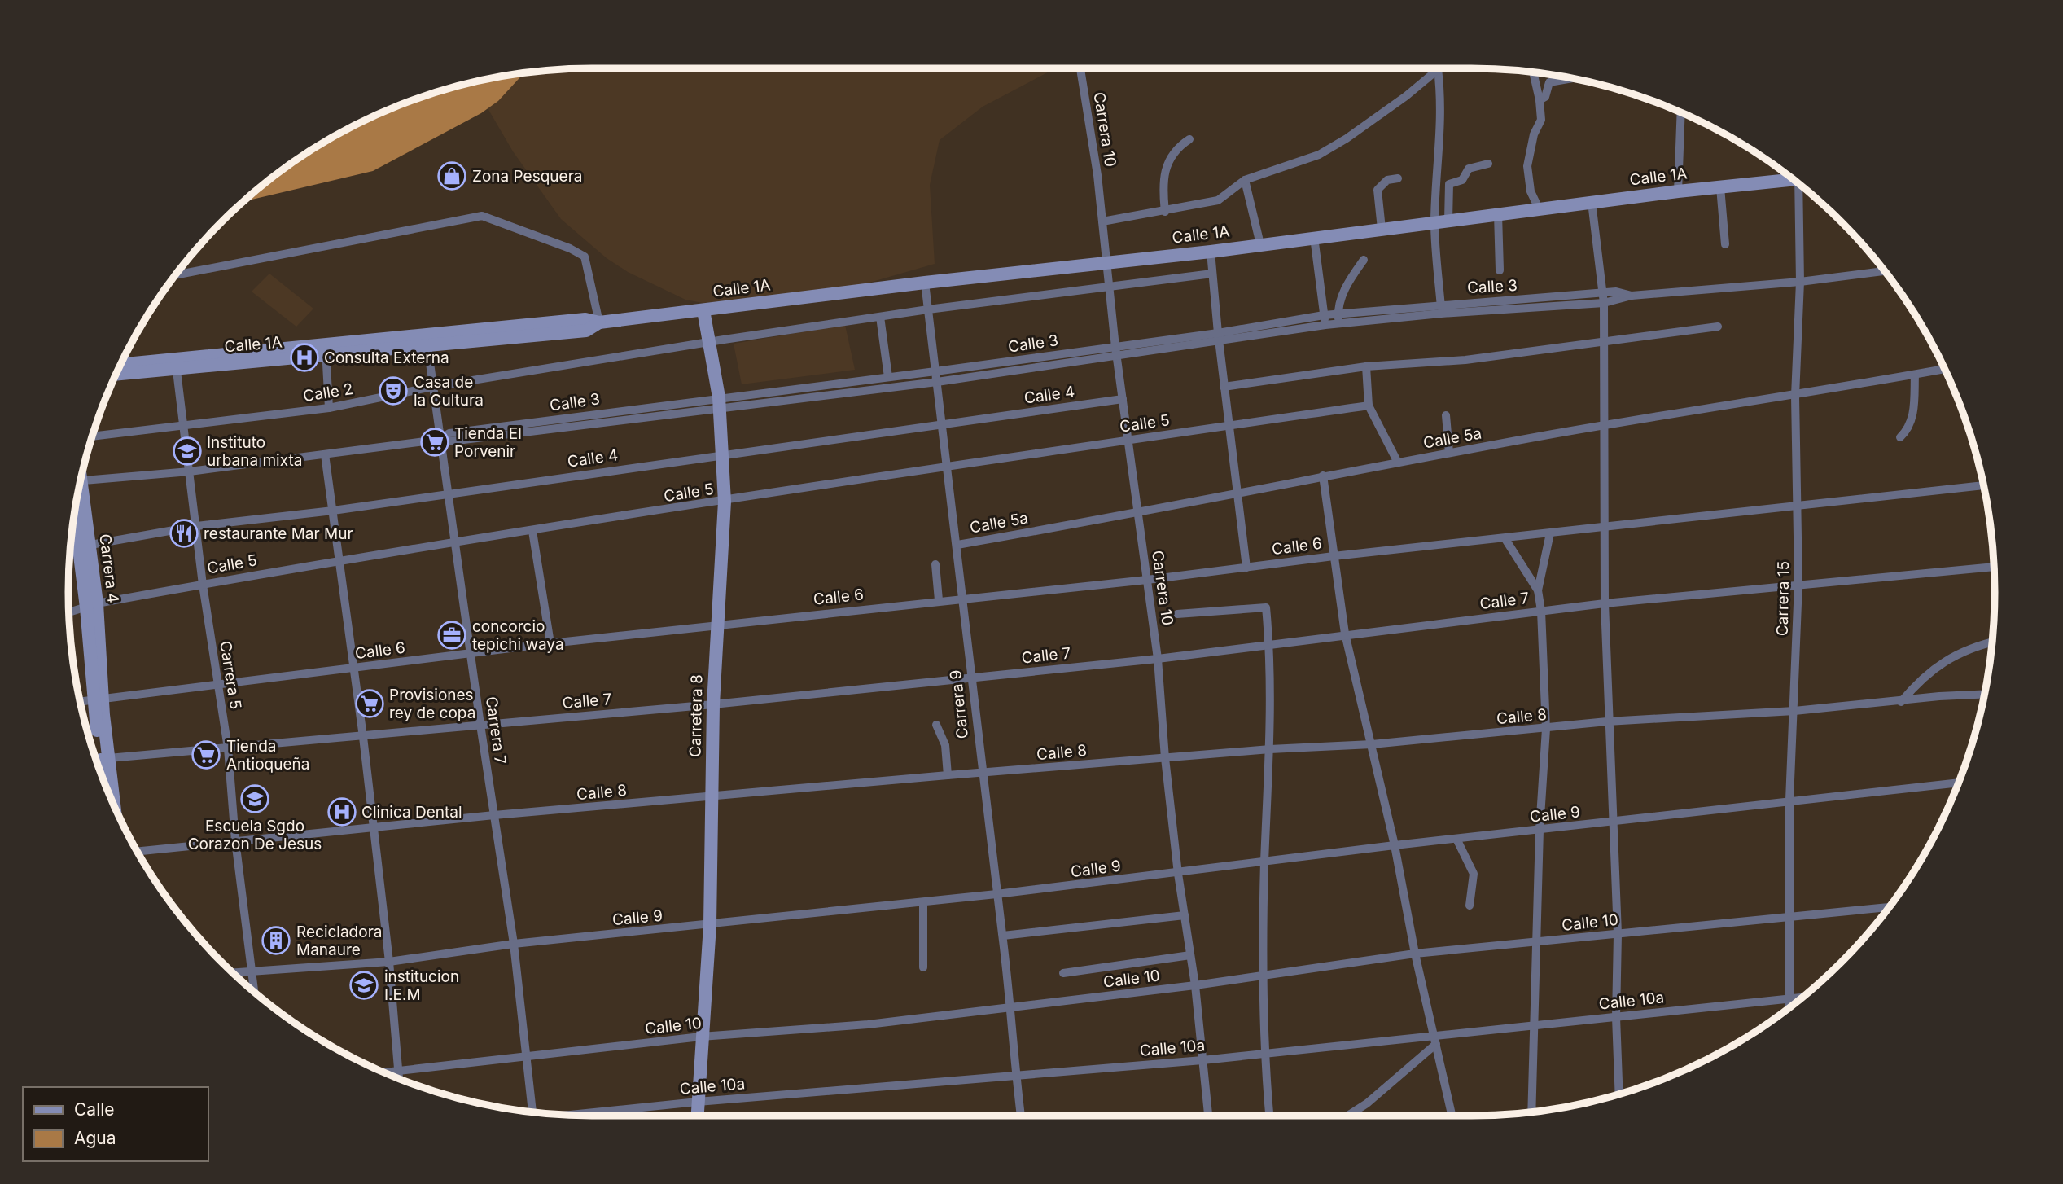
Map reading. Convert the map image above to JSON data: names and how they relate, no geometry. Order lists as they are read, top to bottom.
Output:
{
  "streets": {
    "street": [
      "Carrera 10",
      "Calle 1A",
      "Calle 3",
      "Calle 2",
      "Calle 4",
      "Calle 5",
      "Calle 5a",
      "Calle 6",
      "Carrera 4",
      "Carrera 15",
      "Calle 7",
      "Carrera 5",
      "Carrera 9",
      "Carretera 8",
      "Calle 8",
      "Carrera 7",
      "Calle 9",
      "Calle 10",
      "Calle 10a"
    ]
  },
  "crossings": [
    ["Carrera 10", "Calle 1A"],
    ["Carrera 10", "Calle 3"],
    ["Carrera 10", "Calle 2"],
    ["Carrera 10", "Calle 4"],
    ["Carrera 10", "Calle 5"],
    ["Carrera 10", "Calle 5a"],
    ["Carrera 10", "Calle 6"],
    ["Carrera 10", "Calle 7"],
    ["Carrera 10", "Calle 8"],
    ["Carrera 10", "Calle 9"],
    ["Carrera 10", "Calle 10"],
    ["Carrera 10", "Calle 10a"],
    ["Calle 1A", "Carrera 5"],
    ["Calle 1A", "Carrera 9"],
    ["Calle 1A", "Carretera 8"],
    ["Calle 1A", "Carrera 7"],
    ["Calle 3", "Carrera 15"],
    ["Calle 3", "Carrera 5"],
    ["Calle 3", "Carrera 9"],
    ["Calle 3", "Carretera 8"],
    ["Calle 3", "Carrera 7"],
    ["Calle 2", "Carrera 5"],
    ["Calle 2", "Carrera 9"],
    ["Calle 2", "Carretera 8"],
    ["Calle 2", "Carrera 7"],
    ["Calle 4", "Carrera 4"],
    ["Calle 4", "Carrera 5"],
    ["Calle 4", "Carrera 9"],
    ["Calle 4", "Carretera 8"],
    ["Calle 4", "Carrera 7"],
    ["Calle 5", "Carrera 4"],
    ["Calle 5", "Carrera 5"],
    ["Calle 5", "Carrera 9"],
    ["Calle 5", "Carretera 8"],
    ["Calle 5", "Carrera 7"],
    ["Calle 5a", "Carrera 15"],
    ["Calle 5a", "Carrera 9"],
    ["Calle 6", "Carrera 4"],
    ["Calle 6", "Carrera 15"],
    ["Calle 6", "Carrera 5"],
    ["Calle 6", "Carrera 9"],
    ["Calle 6", "Carretera 8"],
    ["Calle 6", "Carrera 7"],
    ["Carrera 4", "Calle 7"],
    ["Carrera 15", "Calle 7"],
    ["Carrera 15", "Calle 8"],
    ["Carrera 15", "Calle 9"],
    ["Carrera 15", "Calle 10"],
    ["Carrera 15", "Calle 10a"],
    ["Calle 7", "Carrera 5"],
    ["Calle 7", "Carrera 9"],
    ["Calle 7", "Carretera 8"],
    ["Calle 7", "Carrera 7"],
    ["Carrera 5", "Calle 8"],
    ["Carrera 5", "Calle 9"],
    ["Carrera 9", "Calle 8"],
    ["Carrera 9", "Calle 9"],
    ["Carrera 9", "Calle 10"],
    ["Carrera 9", "Calle 10a"],
    ["Carretera 8", "Calle 8"],
    ["Carretera 8", "Calle 9"],
    ["Carretera 8", "Calle 10"],
    ["Carretera 8", "Calle 10a"],
    ["Calle 8", "Carrera 7"],
    ["Carrera 7", "Calle 9"],
    ["Carrera 7", "Calle 10"]
  ],
  "places": {
    "shop": ["Zona Pesquera"],
    "hospital": ["Consulta Externa", "Clinica Dental"],
    "theatre": ["Casa de la Cultura"],
    "supermarket": ["Tienda El Porvenir", "Provisiones rey de copa", "Tienda Antioqueña"],
    "school or university": ["Instituto urbana mixta", "Escuela Sgdo Corazon De Jesus", "institucion I.E.M"],
    "restaurant": ["restaurante Mar Mur"],
    "office": ["concorcio tepichi waya"],
    "building": ["Recicladora Manaure"]
  },
  "legend": ["Calle", "Agua"]
}
